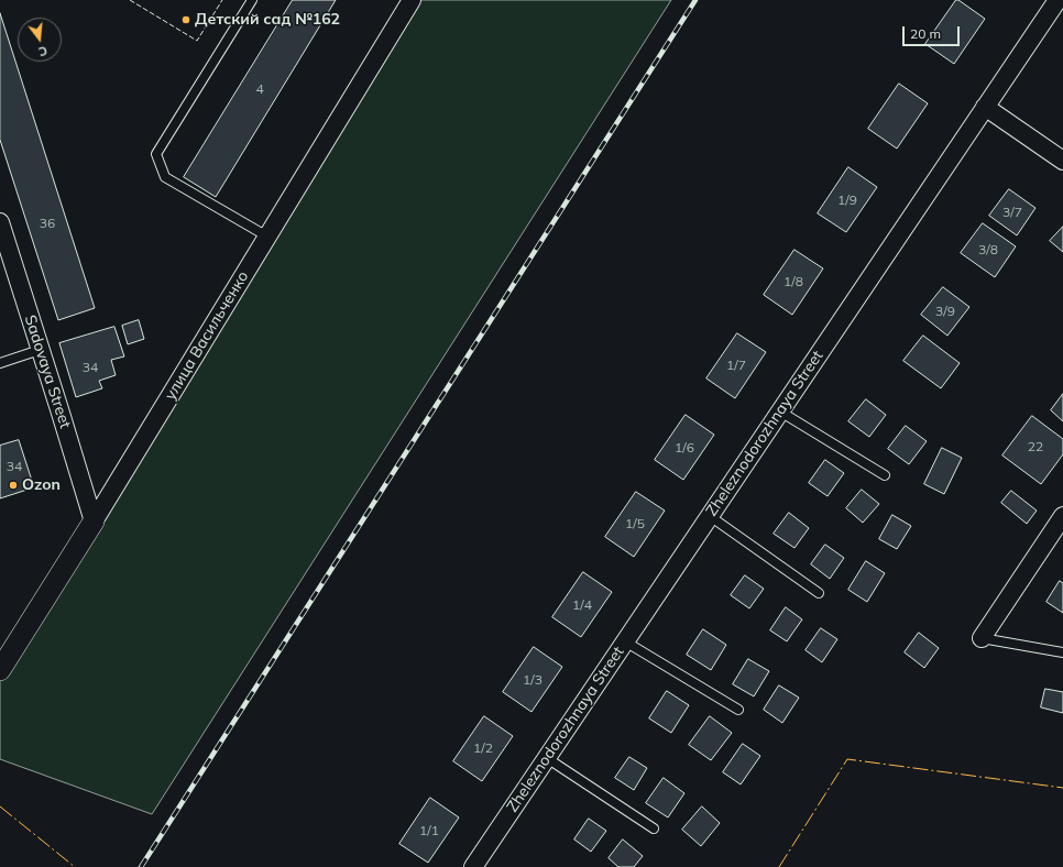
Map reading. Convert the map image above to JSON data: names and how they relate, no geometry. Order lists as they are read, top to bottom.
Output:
{
  "streets": {
    "street": ["улица Васильченко", "Sadovaya Street", "Zheleznodorozhnaya Street"]
  },
  "crossings": [
    ["улица Васильченко", "Sadovaya Street"]
  ],
  "places": ["Детский сад №162", "Ozon"],
  "house_numbers": [
    "4",
    "1/9",
    "3/7",
    "36",
    "3/8",
    "1/8",
    "3/9",
    "1/7",
    "34",
    "22",
    "1/6",
    "34",
    "1/5",
    "1/4",
    "1/3",
    "1/2",
    "1/1"
  ],
  "scale_bar": "20 m",
  "north": "bottom"
}
